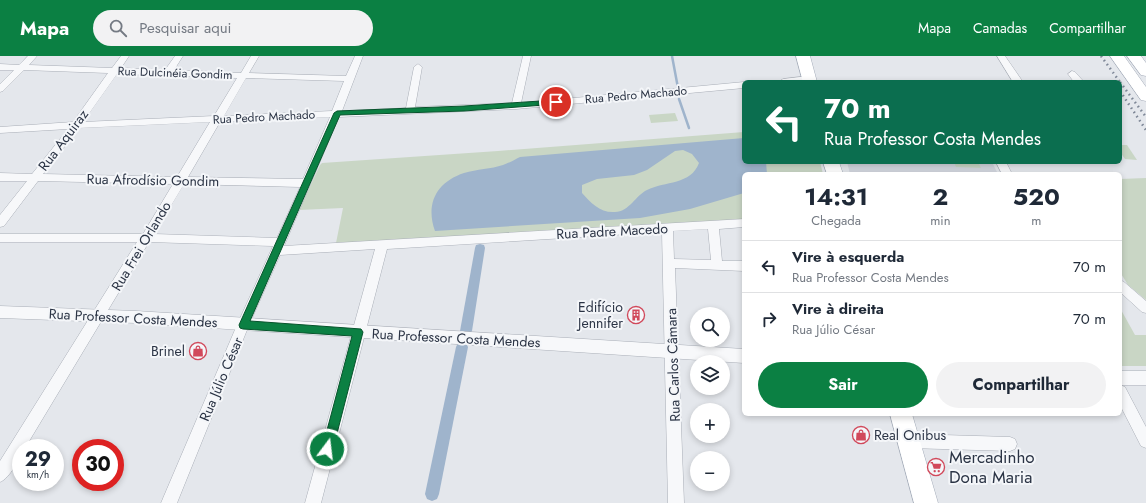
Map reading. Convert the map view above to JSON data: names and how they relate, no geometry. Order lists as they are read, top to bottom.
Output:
{
  "streets": {
    "street": [
      "Rua Dulcinéia Gondim",
      "Rua Pedro Machado",
      "Rua Aquiraz",
      "Rua Afrodísio Gondim",
      "Rua Padre Macedo",
      "Rua Frei Orlando",
      "Rua Professor Costa Mendes",
      "Rua Carlos Câmara",
      "Rua Júlio César"
    ]
  },
  "crossings": [
    ["Rua Dulcinéia Gondim", "Rua Aquiraz"],
    ["Rua Dulcinéia Gondim", "Rua Frei Orlando"],
    ["Rua Dulcinéia Gondim", "Rua Júlio César"],
    ["Rua Pedro Machado", "Rua Aquiraz"],
    ["Rua Pedro Machado", "Rua Frei Orlando"],
    ["Rua Pedro Machado", "Rua Júlio César"],
    ["Rua Aquiraz", "Rua Afrodísio Gondim"],
    ["Rua Afrodísio Gondim", "Rua Frei Orlando"],
    ["Rua Afrodísio Gondim", "Rua Júlio César"],
    ["Rua Padre Macedo", "Rua Frei Orlando"],
    ["Rua Padre Macedo", "Rua Carlos Câmara"],
    ["Rua Padre Macedo", "Rua Júlio César"],
    ["Rua Frei Orlando", "Rua Professor Costa Mendes"],
    ["Rua Professor Costa Mendes", "Rua Carlos Câmara"],
    ["Rua Professor Costa Mendes", "Rua Júlio César"]
  ],
  "places": {
    "building": ["Edifício Jennifer"],
    "shop": ["Brinel", "Real Onibus"],
    "supermarket": ["Mercadinho Dona Maria"]
  },
  "page": {
    "header": "Mapa",
    "search": "Pesquisar aqui",
    "nav": ["Mapa", "Camadas", "Compartilhar"],
    "turn": ["70 m", "Rua Professor Costa Mendes"],
    "eta": [
      "14:31",
      "Chegada",
      "2",
      "min",
      "520",
      "m"
    ],
    "list": [
      {
        "name": "Vire à esquerda",
        "note": "Rua Professor Costa Mendes",
        "value": "70 m"
      },
      {
        "name": "Vire à direita",
        "note": "Rua Júlio César",
        "value": "70 m"
      }
    ],
    "map_buttons": ["+", "−"],
    "buttons": ["Sair", "Compartilhar"],
    "speed": "29 km/h",
    "limit": "30"
  }
}
